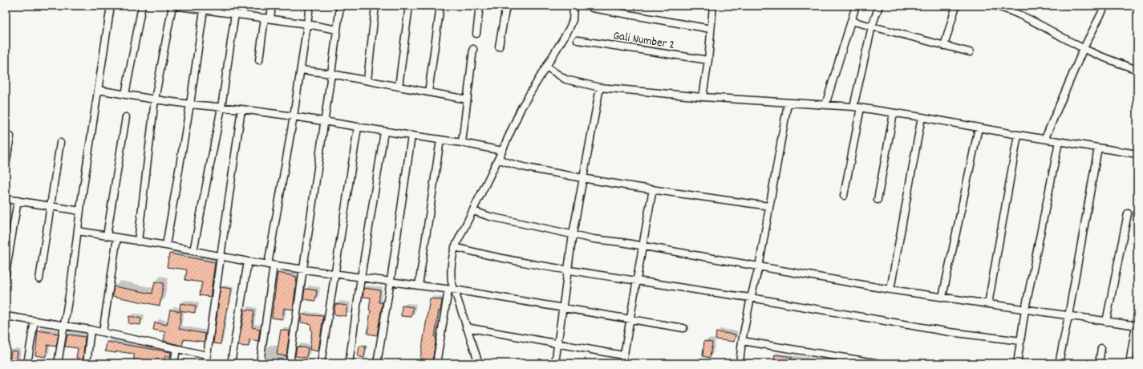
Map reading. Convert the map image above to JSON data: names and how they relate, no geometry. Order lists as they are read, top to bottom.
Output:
{
  "streets": {
    "street": ["Gali Number 2"]
  }
}
